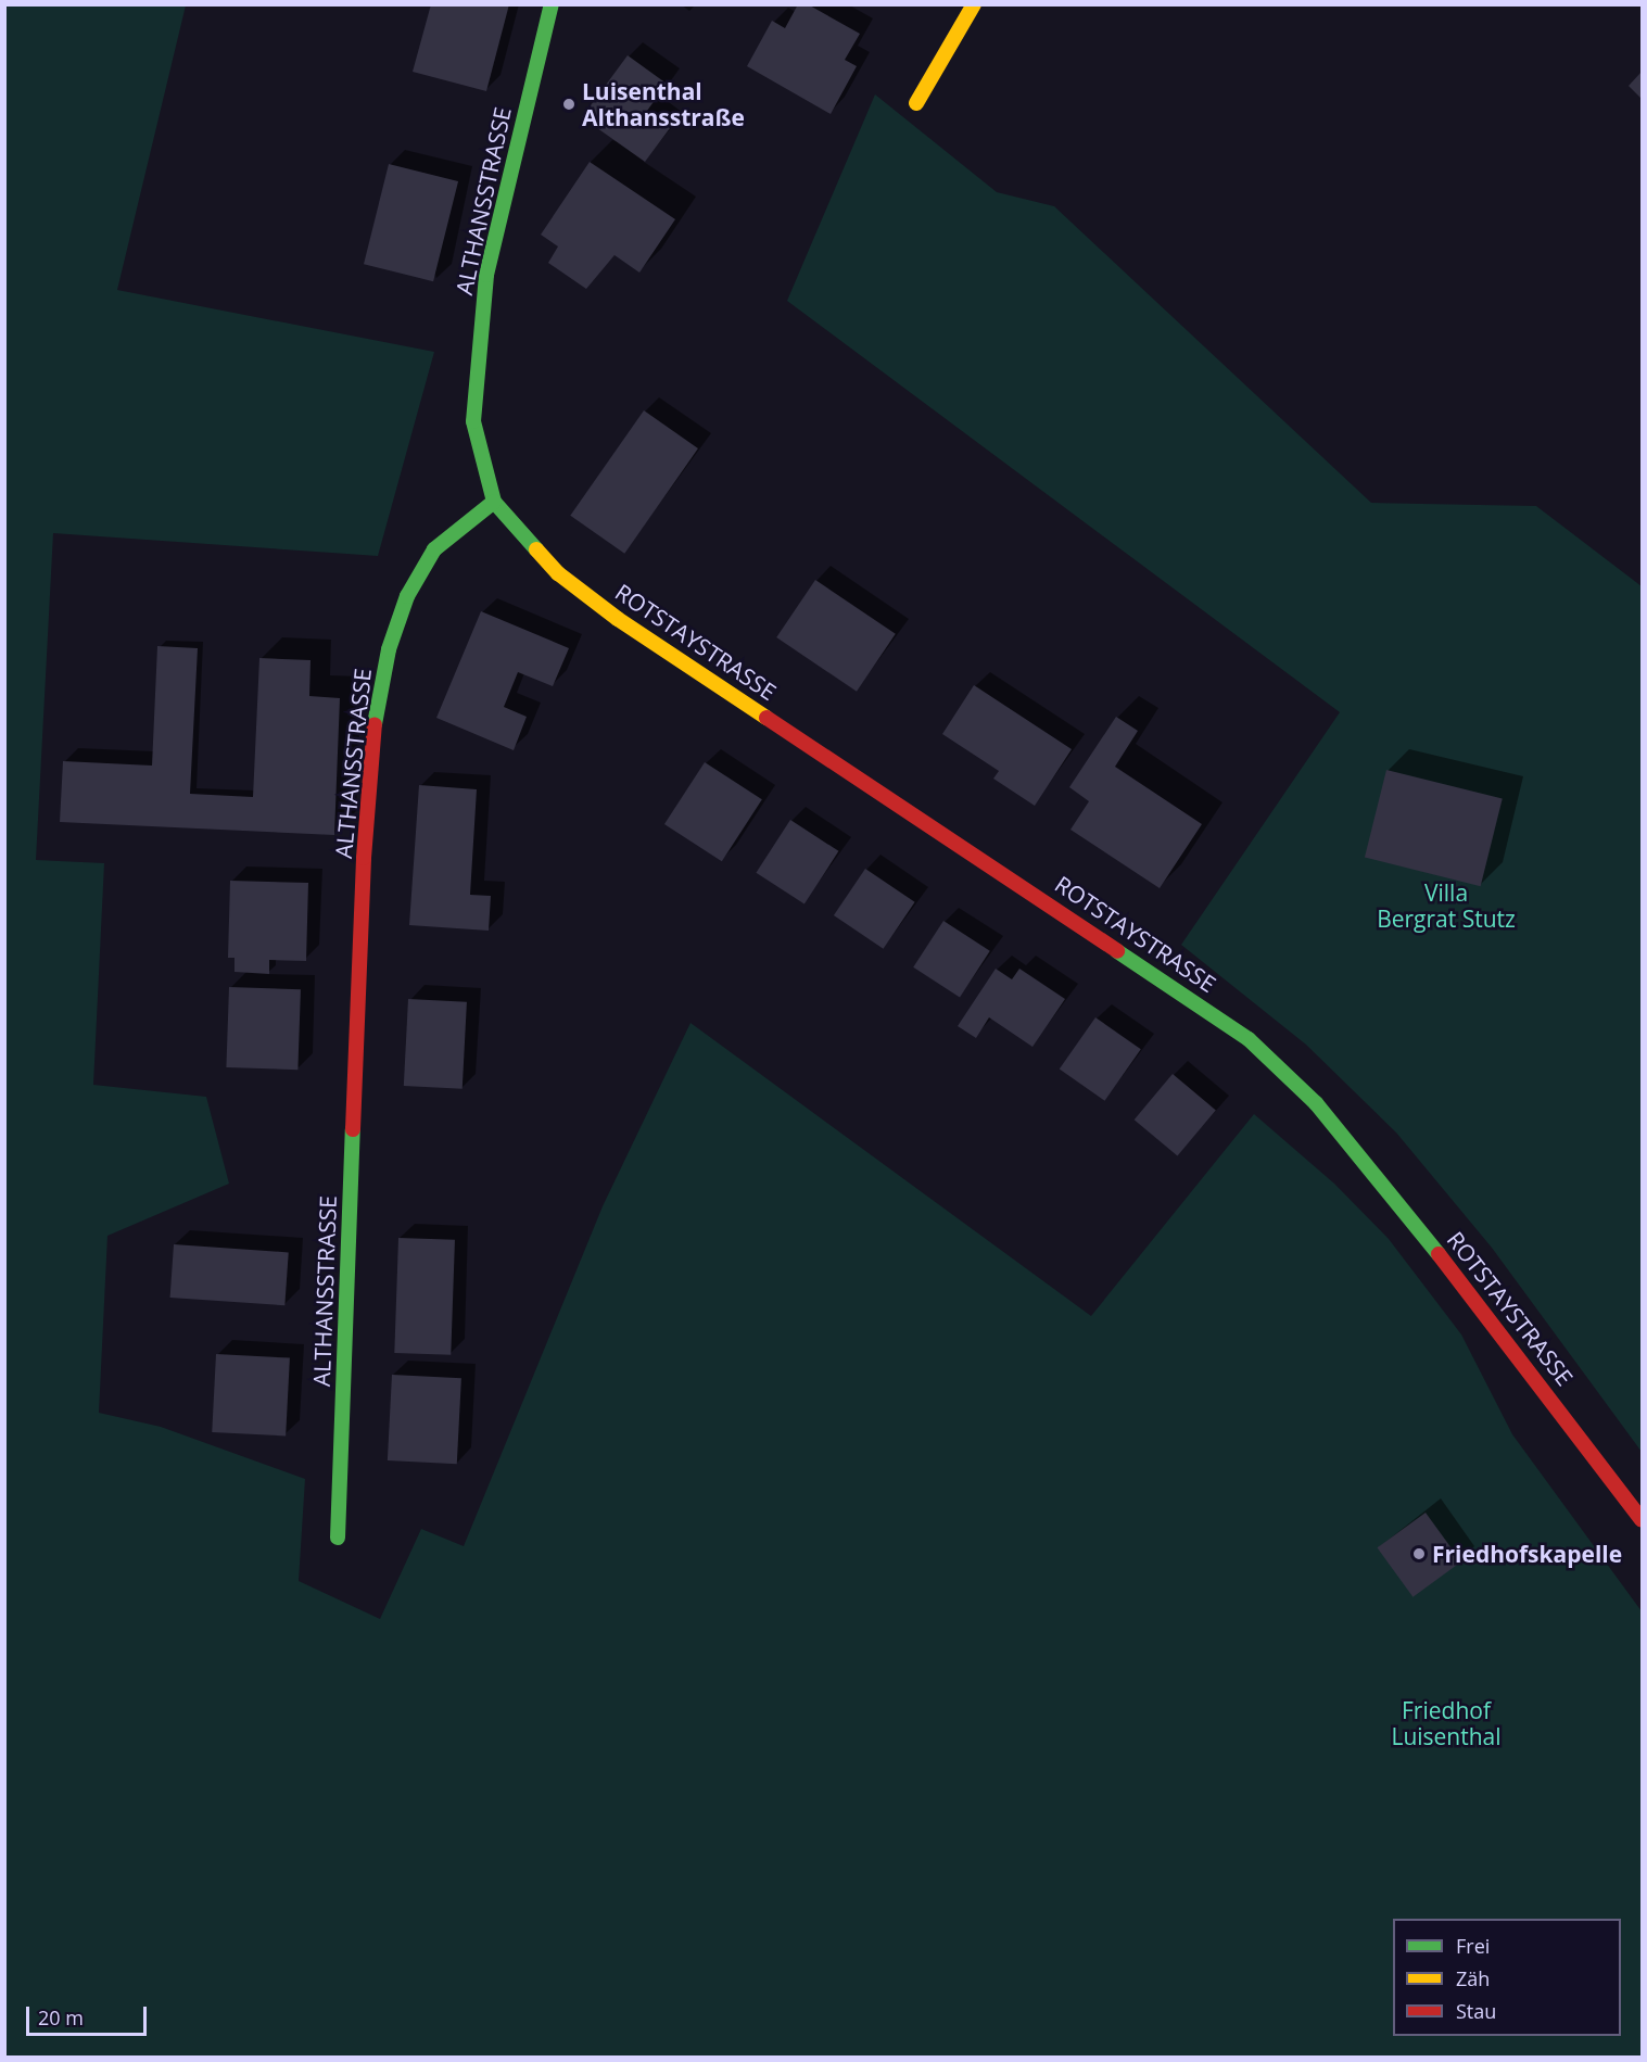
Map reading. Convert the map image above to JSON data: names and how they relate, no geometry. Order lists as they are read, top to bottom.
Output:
{
  "streets": {
    "street": ["ALTHANSSTRASSE", "ROTSTAYSTRASSE"]
  },
  "crossings": [
    ["ALTHANSSTRASSE", "ROTSTAYSTRASSE"]
  ],
  "parks": ["Villa Bergrat Stutz", "Friedhof Luisenthal"],
  "places": ["Luisenthal Althansstraße", "Friedhofskapelle"],
  "legend": ["Frei", "Zäh", "Stau"],
  "scale_bar": "20 m"
}
